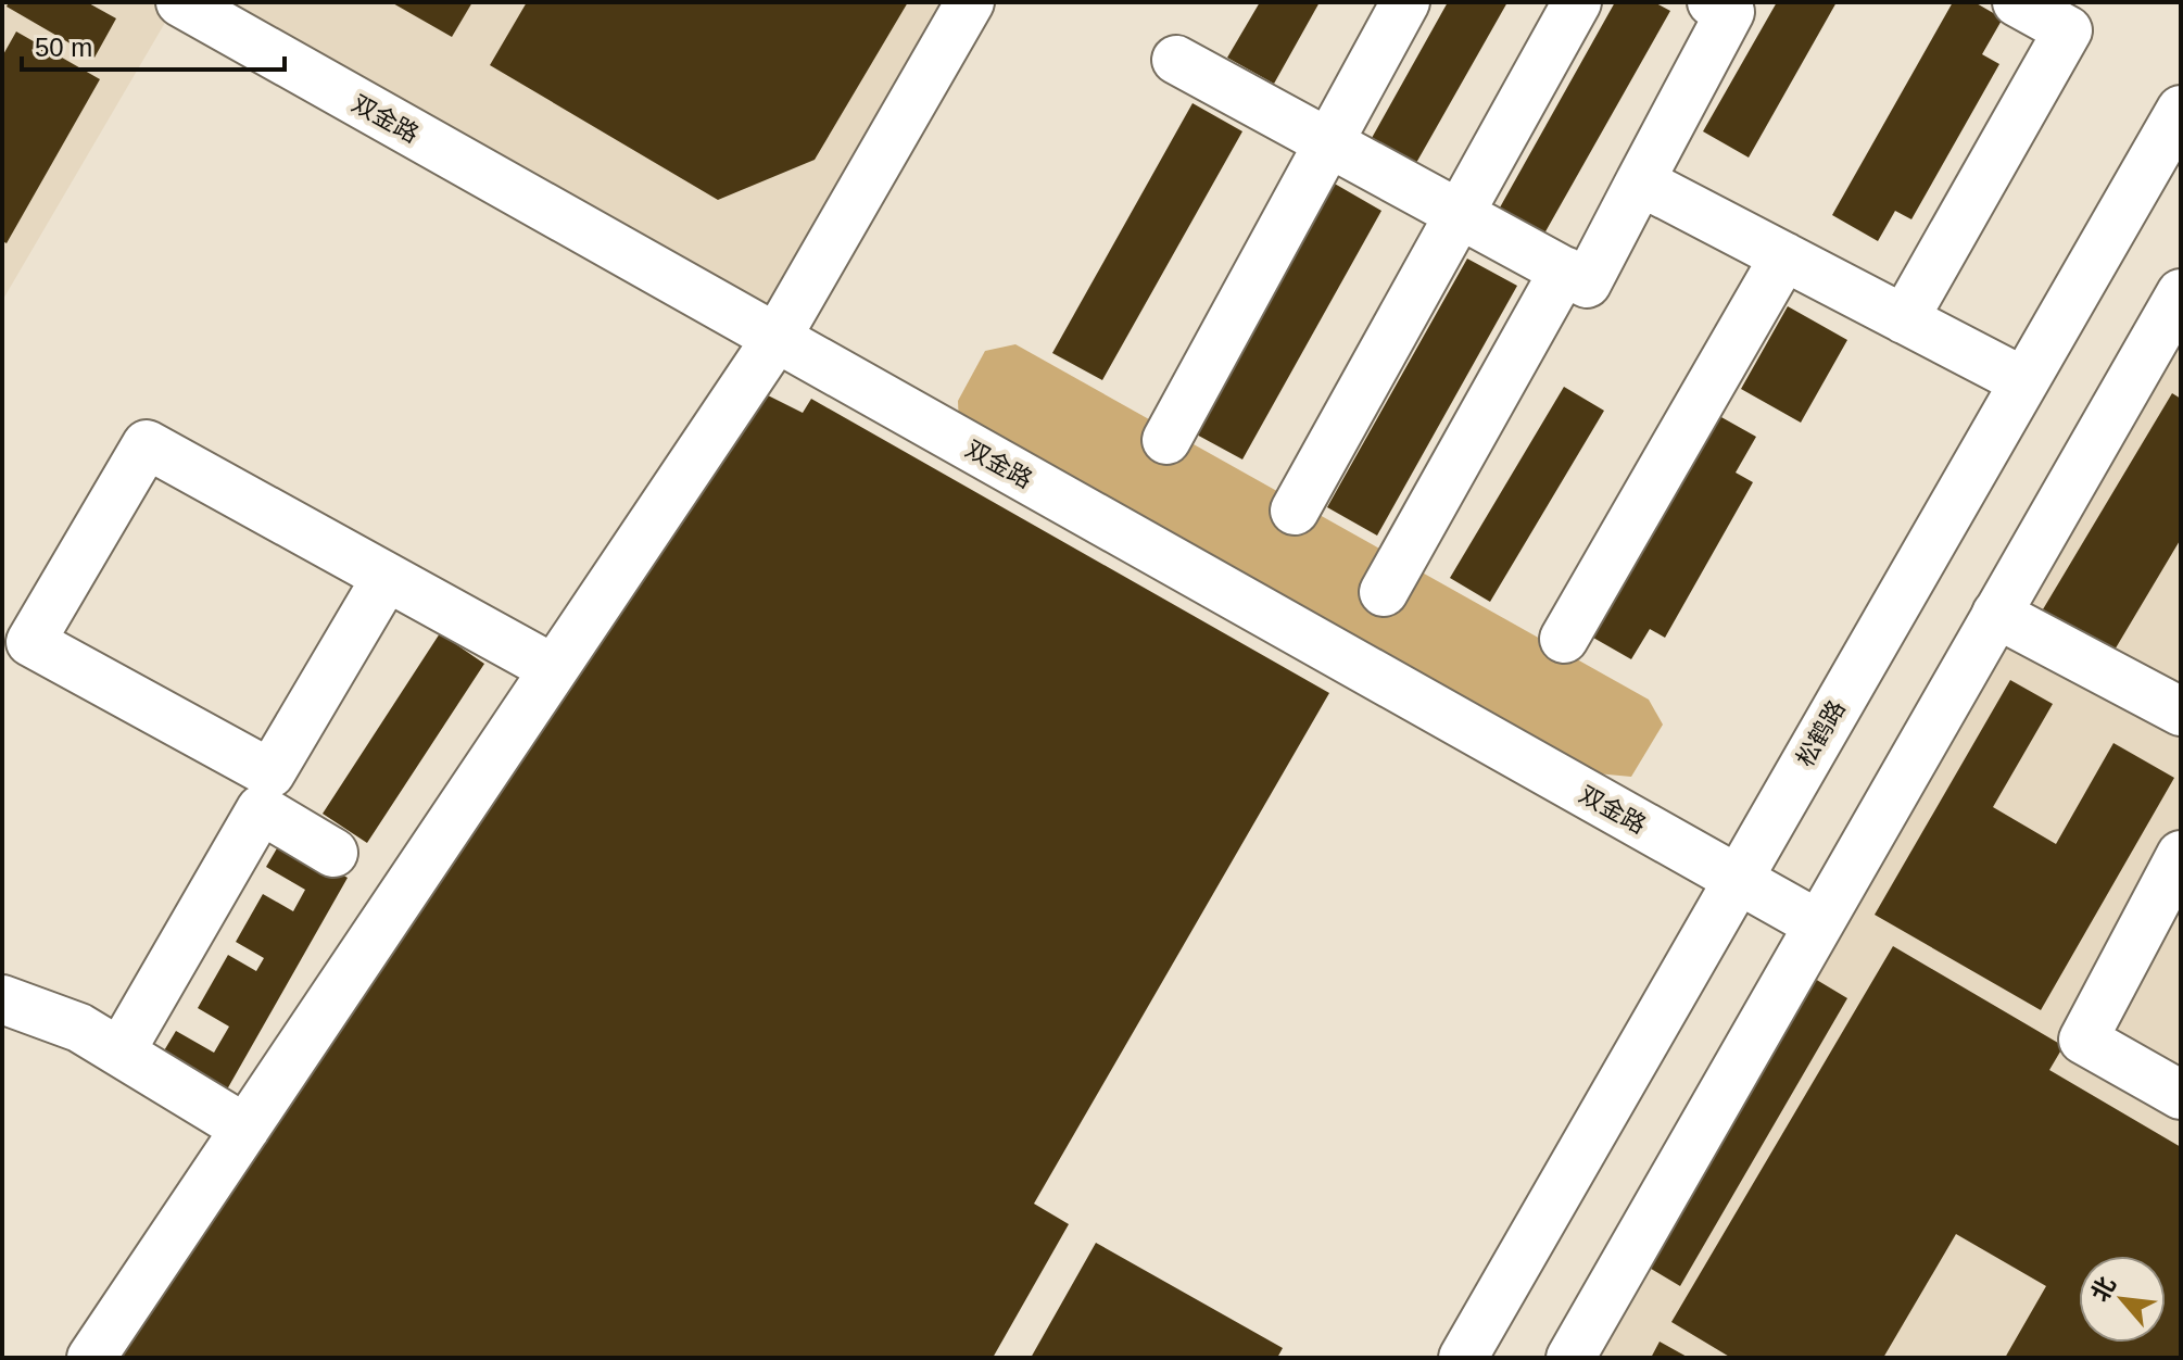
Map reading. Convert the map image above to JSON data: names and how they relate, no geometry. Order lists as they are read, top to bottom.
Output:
{
  "streets": {
    "street": ["双金路", "松鹤路"]
  },
  "crossings": [
    ["双金路", "松鹤路"]
  ],
  "scale_bar": "50 m",
  "north": "top left"
}
